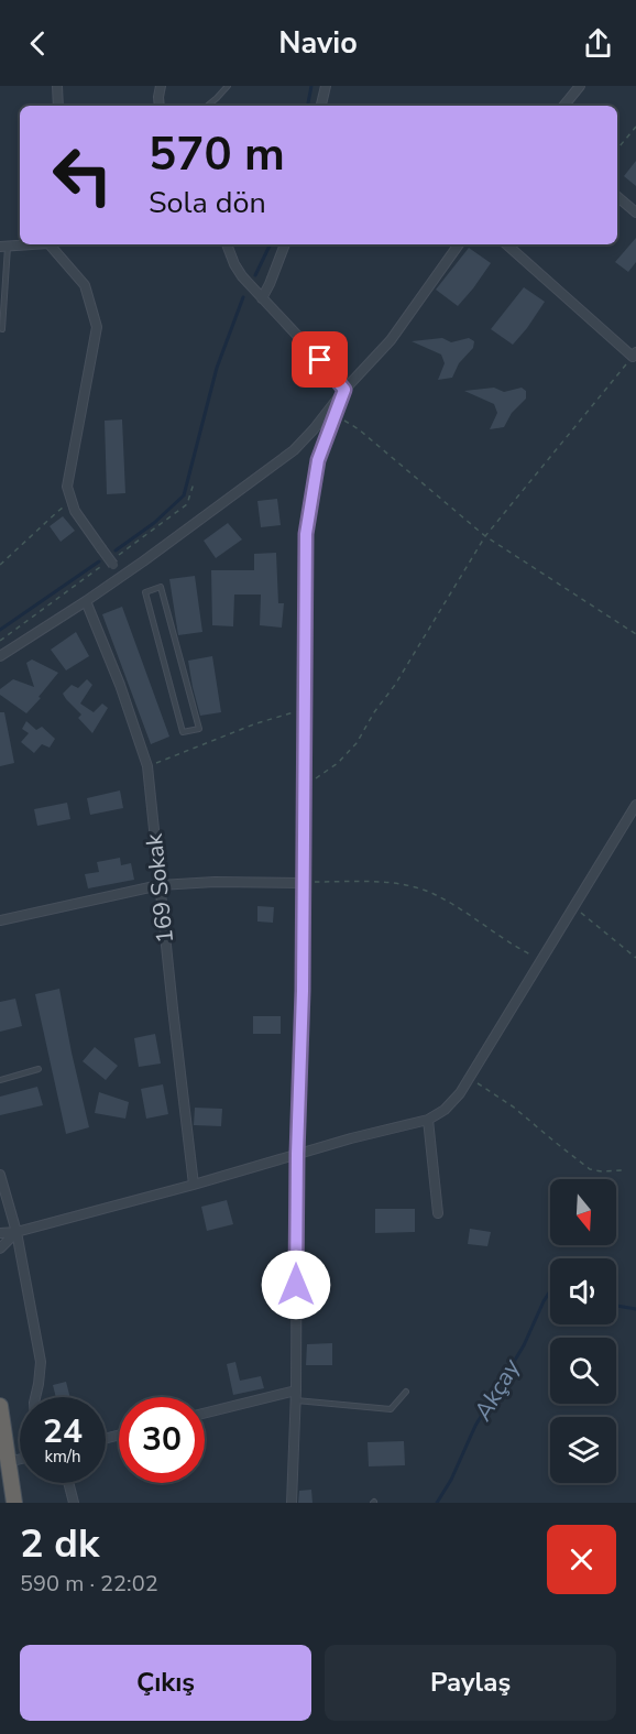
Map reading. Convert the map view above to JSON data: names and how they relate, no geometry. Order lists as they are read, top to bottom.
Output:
{
  "streets": {
    "street": ["169 Sokak"]
  },
  "water": ["Akçay"],
  "north": "bottom",
  "page": {
    "header": "Navio",
    "turn": ["570 m", "Sola dön"],
    "speed": "24 km/h",
    "limit": "30",
    "heading": ["2 dk", "590 m · 22:02"],
    "buttons": ["Çıkış", "Paylaş"]
  }
}
